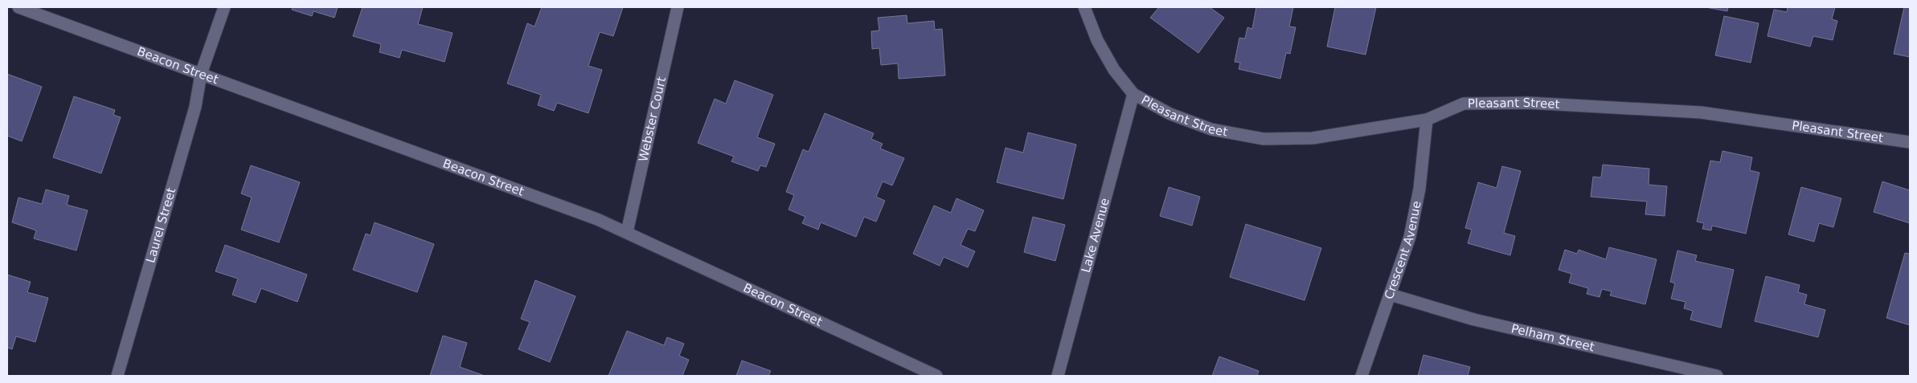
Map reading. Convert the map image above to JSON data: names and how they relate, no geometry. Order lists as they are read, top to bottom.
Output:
{
  "streets": {
    "street": [
      "Beacon Street",
      "Pleasant Street",
      "Webster Court",
      "Laurel Street",
      "Lake Avenue",
      "Crescent Avenue",
      "Pelham Street"
    ]
  },
  "crossings": [
    ["Beacon Street", "Webster Court"],
    ["Beacon Street", "Laurel Street"],
    ["Pleasant Street", "Lake Avenue"],
    ["Pleasant Street", "Crescent Avenue"],
    ["Crescent Avenue", "Pelham Street"]
  ]
}
